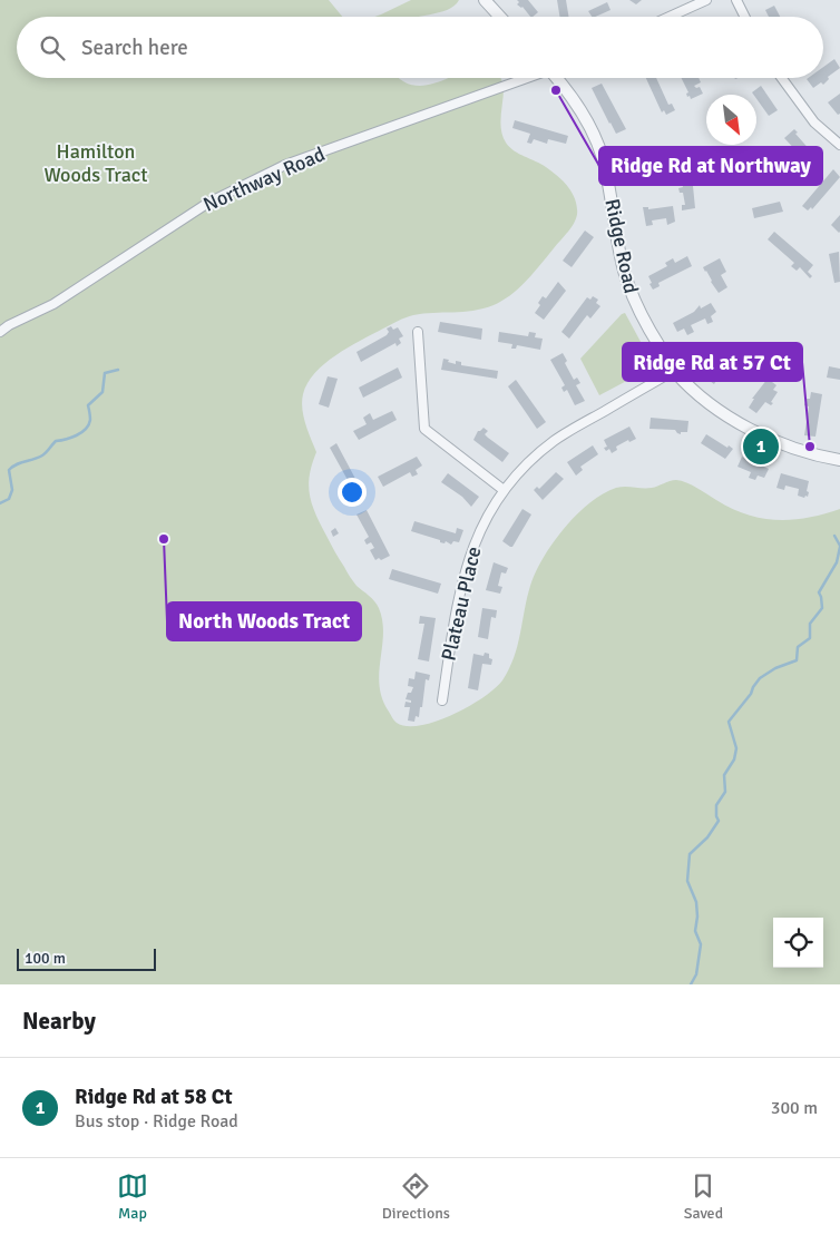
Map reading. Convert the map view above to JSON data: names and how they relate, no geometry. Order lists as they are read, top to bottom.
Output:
{
  "streets": {
    "street": ["Northway Road", "Ridge Road", "Plateau Place"]
  },
  "crossings": [
    ["Ridge Road", "Plateau Place"]
  ],
  "parks": ["Hamilton Woods Tract"],
  "places": ["Ridge Rd at Northway", "Ridge Rd at 57 Ct", "North Woods Tract"],
  "scale_bar": "100 m",
  "north": "bottom right",
  "page": {
    "search": "Search here",
    "pins": "1",
    "scale": "100 m",
    "heading": "Nearby",
    "list": [
      {
        "mark": "1",
        "name": "Ridge Rd at 58 Ct",
        "note": "Bus stop · Ridge Road",
        "value": "300 m"
      }
    ],
    "nav": ["Map", "Directions", "Saved"]
  }
}
